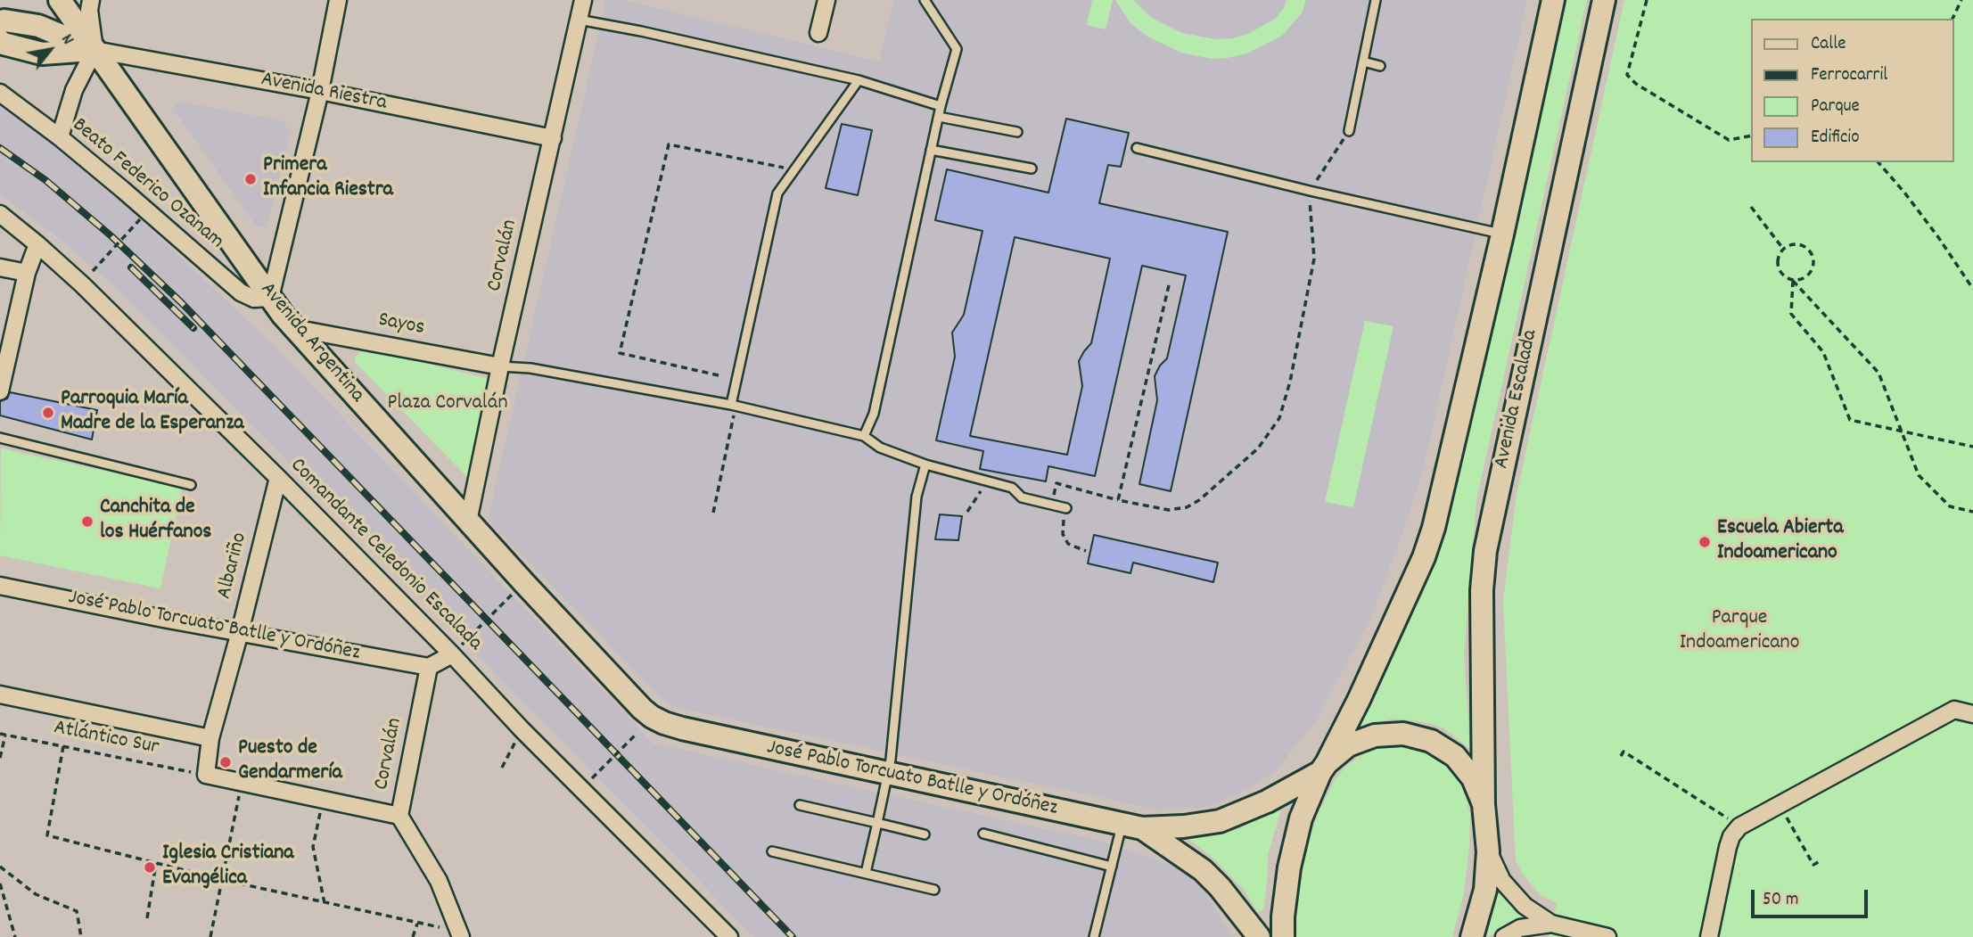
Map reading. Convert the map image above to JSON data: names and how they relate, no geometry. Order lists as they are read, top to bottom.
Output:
{
  "streets": {
    "main road": [
      "Avenida Riestra",
      "Avenida Argentina",
      "Avenida Escalada",
      "José Pablo Torcuato Batlle y Ordóñez"
    ],
    "street": [
      "Beato Federico Ozanam",
      "Corvalán",
      "Sayos",
      "Comandante Celedonio Escalada",
      "Albariño"
    ],
    "path": ["Atlántico Sur"]
  },
  "crossings": [
    ["Avenida Riestra", "Corvalán"],
    ["Avenida Riestra", "Avenida Argentina"],
    ["Beato Federico Ozanam", "Avenida Argentina"],
    ["Corvalán", "Sayos"],
    ["Corvalán", "Avenida Argentina"],
    ["Corvalán", "José Pablo Torcuato Batlle y Ordóñez"],
    ["Sayos", "Avenida Argentina"],
    ["Avenida Argentina", "José Pablo Torcuato Batlle y Ordóñez"],
    ["Avenida Escalada", "José Pablo Torcuato Batlle y Ordóñez"],
    ["Comandante Celedonio Escalada", "Albariño"],
    ["Albariño", "José Pablo Torcuato Batlle y Ordóñez"],
    ["Albariño", "Atlántico Sur"]
  ],
  "parks": ["Plaza Corvalán", "Parque Indoamericano"],
  "places": [
    "Primera Infancia Riestra",
    "Parroquia María Madre de la Esperanza",
    "Canchita de los Huérfanos",
    "Escuela Abierta Indoamericano",
    "Puesto de Gendarmería",
    "Iglesia Cristiana Evangélica"
  ],
  "legend": [
    "Calle",
    "Ferrocarril",
    "Parque",
    "Edificio"
  ],
  "scale_bar": "50 m",
  "north": "top right"
}
